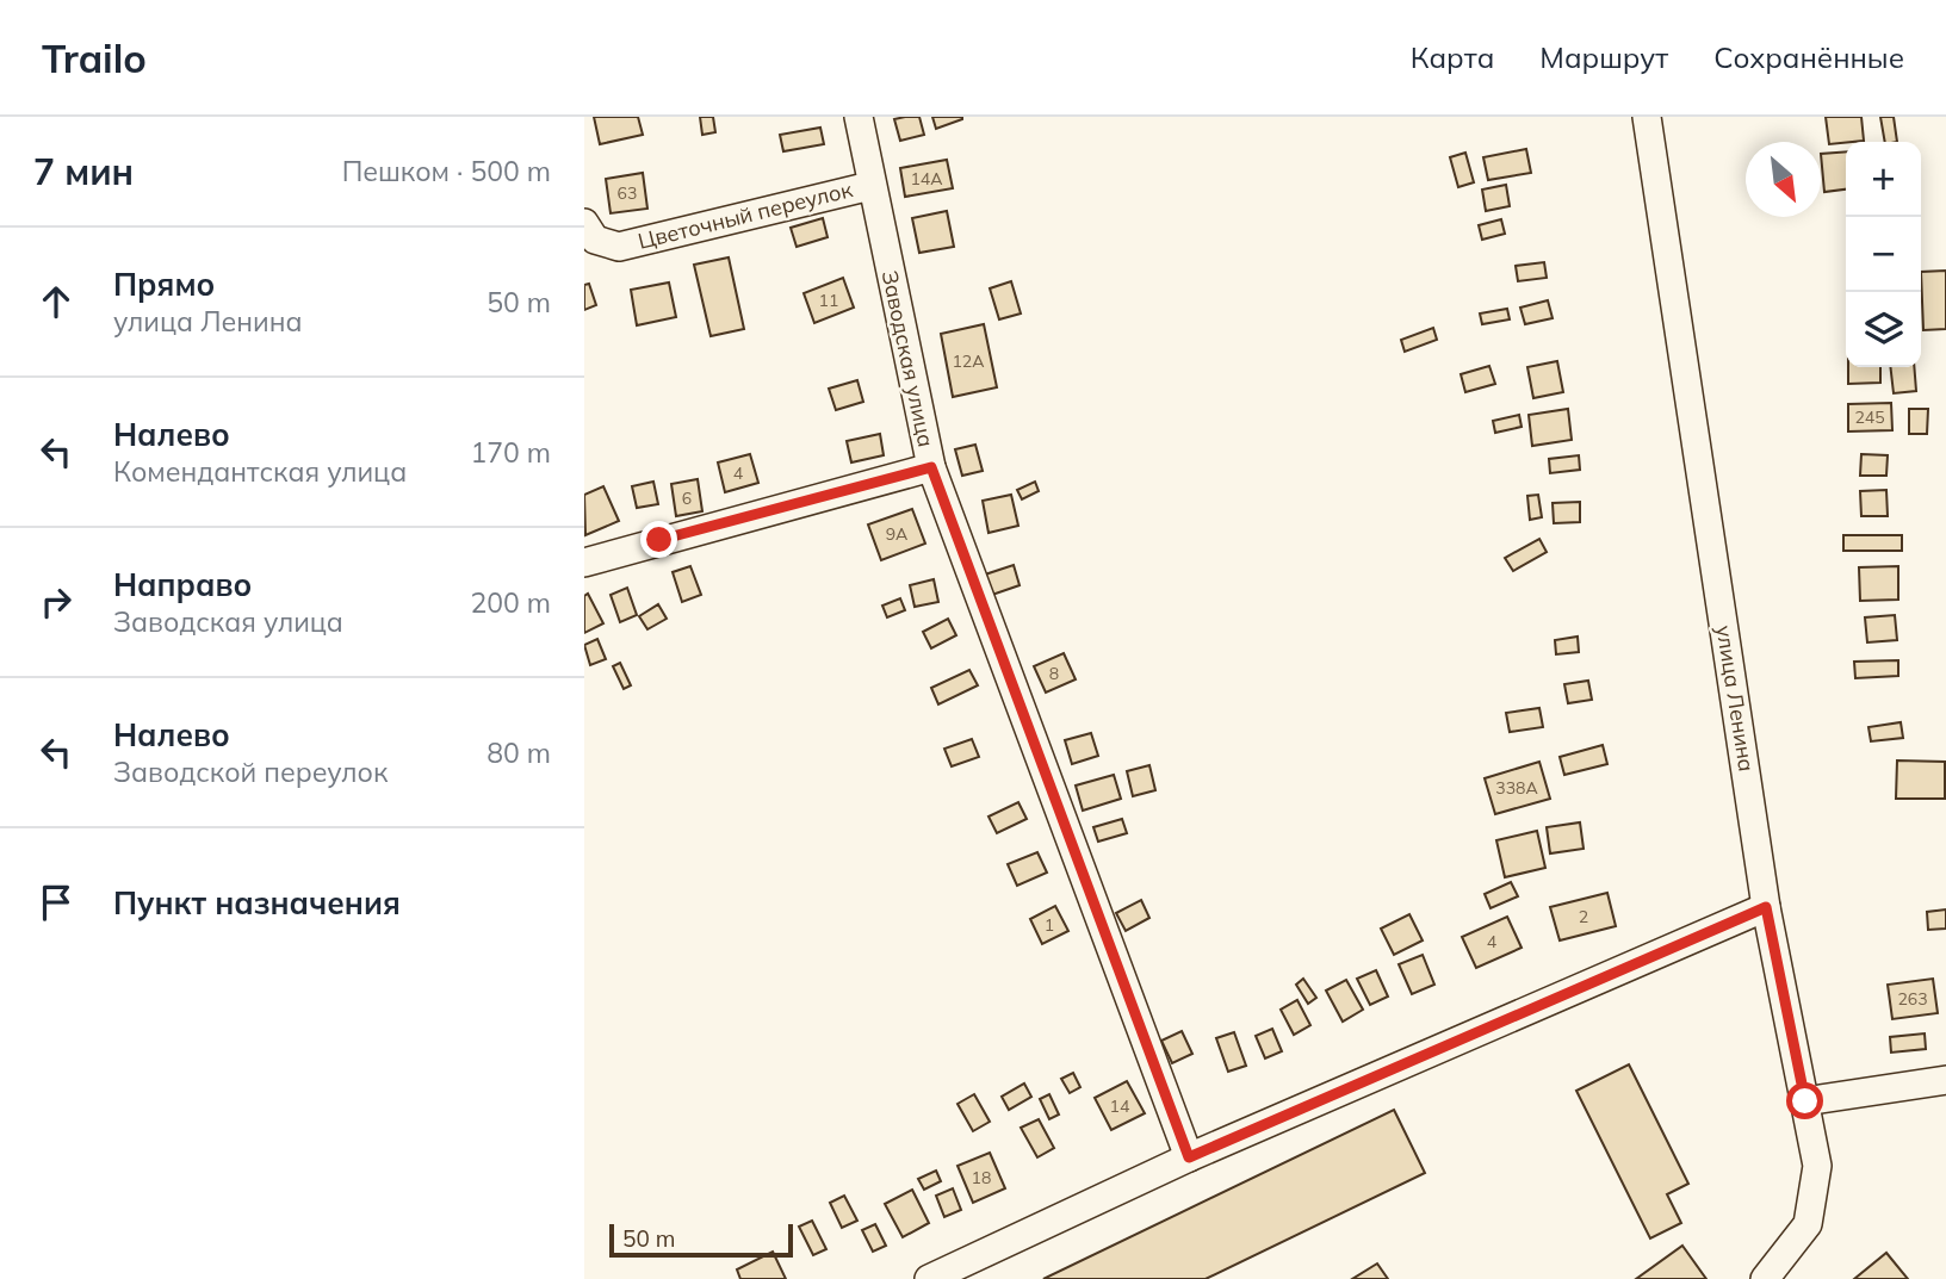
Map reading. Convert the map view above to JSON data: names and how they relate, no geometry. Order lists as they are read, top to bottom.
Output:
{
  "streets": {
    "street": ["Цветочный переулок", "Заводская улица", "улица Ленина"]
  },
  "crossings": [
    ["Цветочный переулок", "Заводская улица"]
  ],
  "house_numbers": [
    "14А",
    "63",
    "11",
    "12А",
    "245",
    "4",
    "6",
    "9А",
    "8",
    "338А",
    "2",
    "1",
    "4",
    "263",
    "14",
    "18"
  ],
  "scale_bar": "50 m",
  "north": "bottom right",
  "page": {
    "header": "Trailo",
    "nav": ["Карта", "Маршрут", "Сохранённые"],
    "heading": ["7 мин", "Пешком · 500 m"],
    "map_buttons": ["+", "−"],
    "list": [
      ["Прямо", "улица Ленина", "50 m"],
      ["Налево", "Комендантская улица", "170 m"],
      ["Направо", "Заводская улица", "200 m"],
      ["Налево", "Заводской переулок", "80 m"],
      "Пункт назначения"
    ],
    "scale": "50 m"
  }
}
